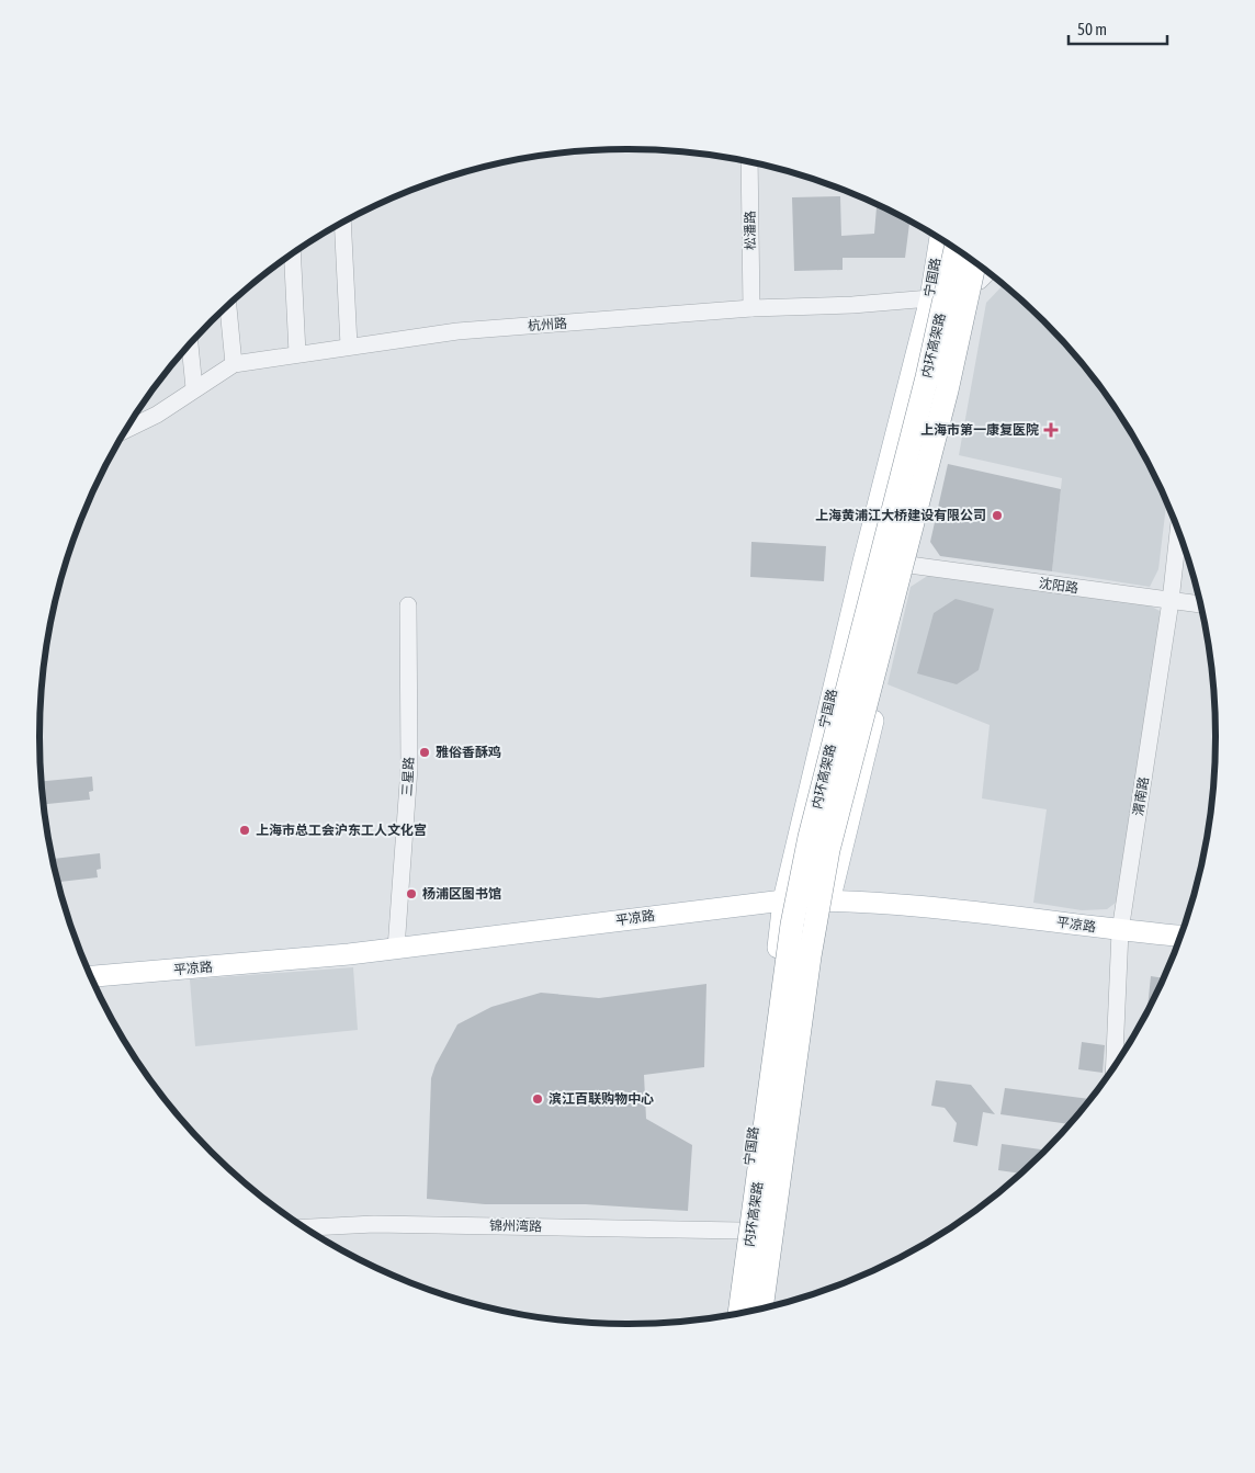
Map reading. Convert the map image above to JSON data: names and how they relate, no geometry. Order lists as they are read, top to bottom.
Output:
{
  "streets": {
    "highway": ["内环高架路"],
    "main road": ["宁国路", "平凉路"],
    "street": [
      "松潘路",
      "杭州路",
      "沈阳路",
      "三星路",
      "渭南路",
      "锦州湾路"
    ]
  },
  "crossings": [
    ["松潘路", "杭州路"],
    ["宁国路", "杭州路"],
    ["宁国路", "平凉路"],
    ["宁国路", "锦州湾路"],
    ["沈阳路", "渭南路"],
    ["三星路", "平凉路"],
    ["渭南路", "平凉路"]
  ],
  "places": {
    "health": ["上海市第一康复医院"],
    "other": [
      "上海黄浦江大桥建设有限公司",
      "雅俗香酥鸡",
      "上海市总工会沪东工人文化宫",
      "杨浦区图书馆",
      "滨江百联购物中心"
    ]
  },
  "scale_bar": "50 m"
}
